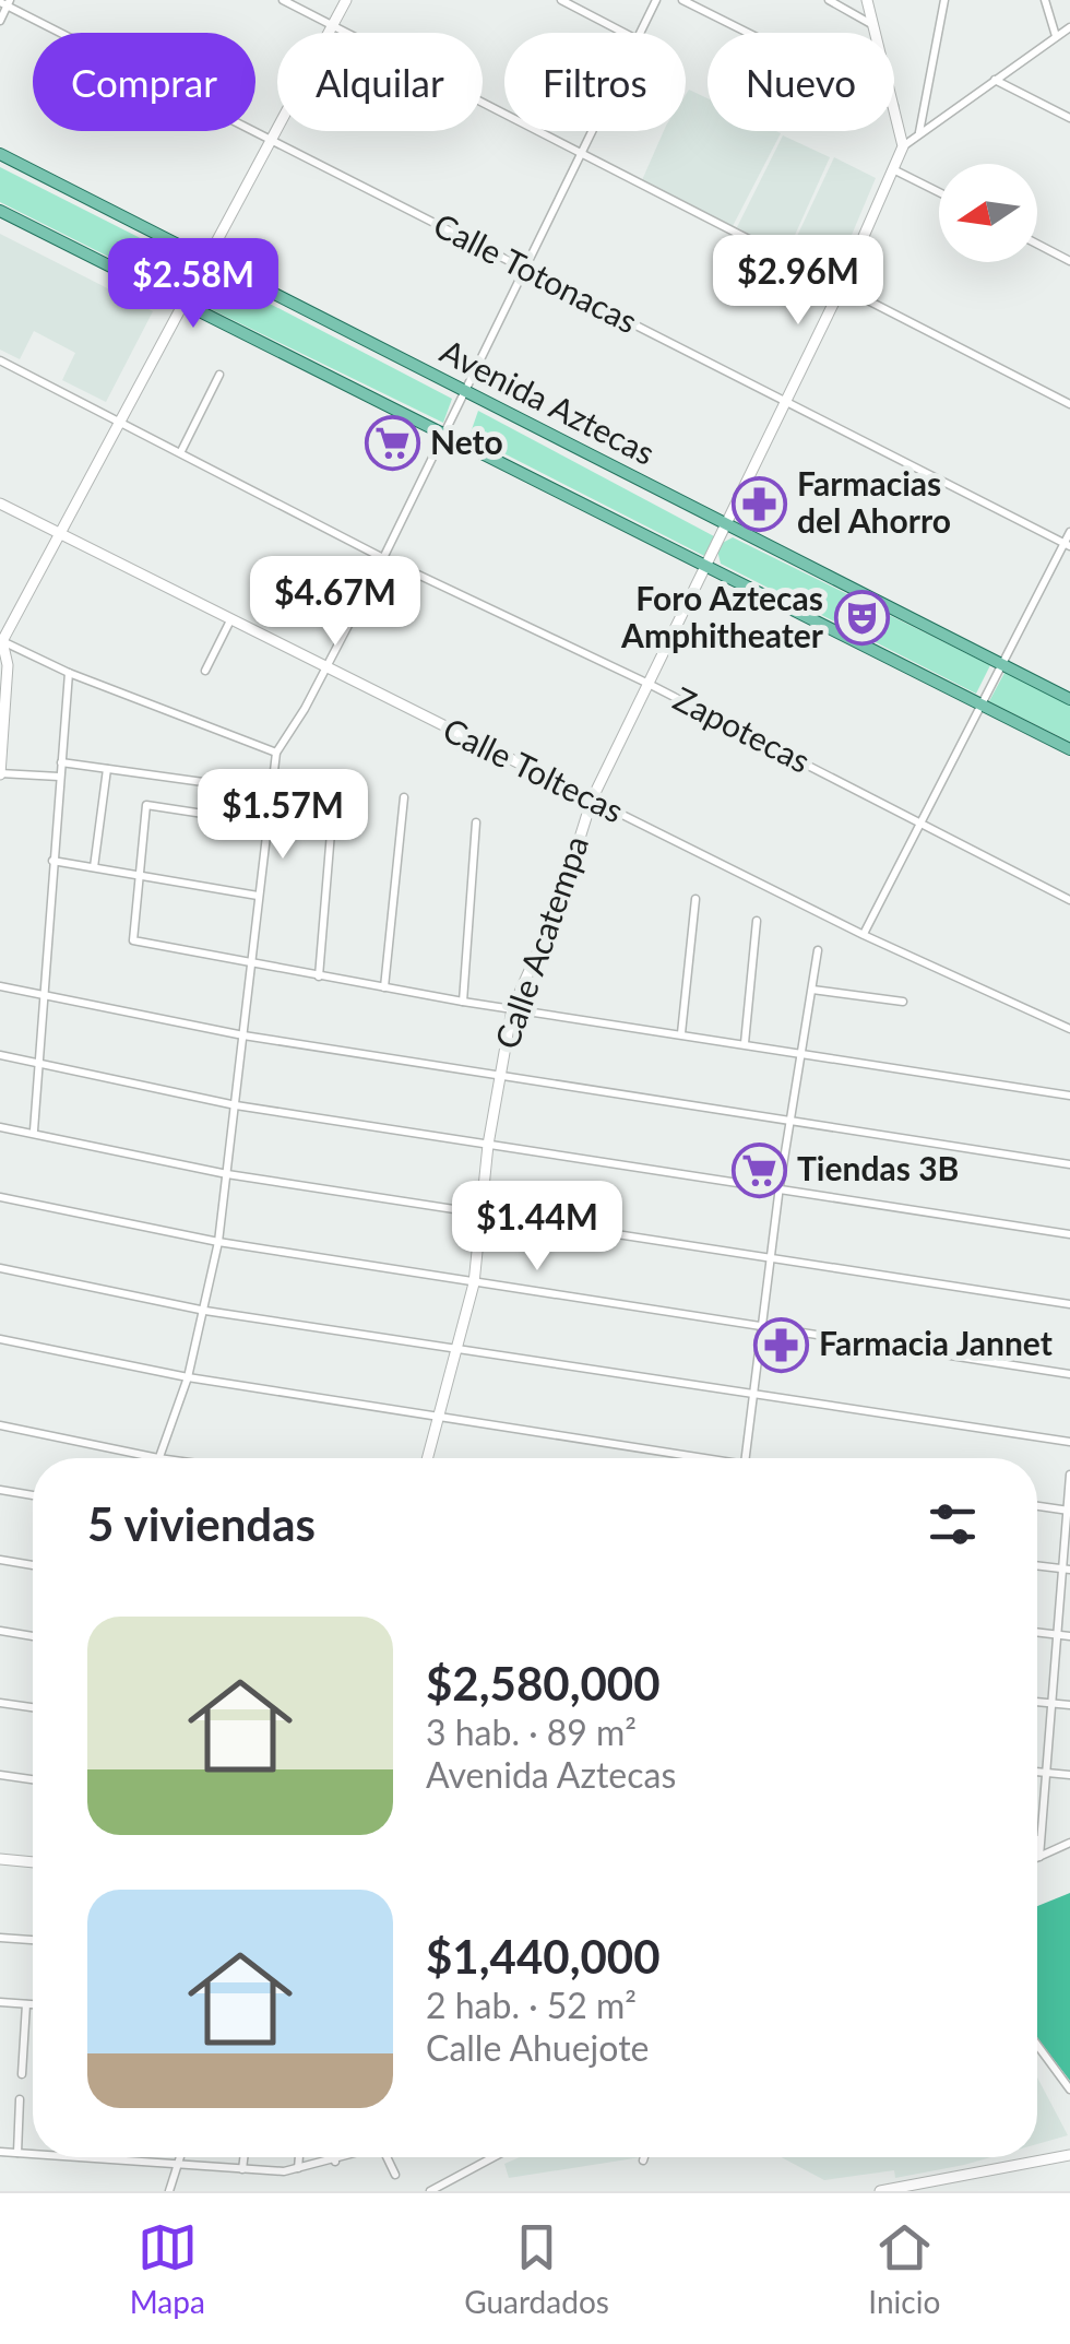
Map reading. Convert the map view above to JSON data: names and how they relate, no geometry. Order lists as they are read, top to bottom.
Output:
{
  "streets": {
    "main road": ["Avenida Aztecas"],
    "street": [
      "Calle Totonacas",
      "Zapotecas",
      "Calle Toltecas",
      "Calle Acatempa"
    ]
  },
  "crossings": [
    ["Calle Totonacas", "Calle Acatempa"],
    ["Avenida Aztecas", "Calle Acatempa"],
    ["Zapotecas", "Calle Acatempa"],
    ["Calle Toltecas", "Calle Acatempa"]
  ],
  "places": {
    "supermarket": ["Neto", "Tiendas 3B"],
    "pharmacy": ["Farmacias del Ahorro", "Farmacia Jannet"],
    "theatre": ["Foro Aztecas Amphitheater"]
  },
  "north": "left",
  "page": {
    "chip": [
      "Comprar",
      "Alquilar",
      "Filtros",
      "Nuevo"
    ],
    "price": [
      "$2.96M",
      "$2.58M",
      "$4.67M",
      "$1.57M",
      "$1.44M"
    ],
    "heading": "5 viviendas",
    "list": [
      {
        "name": "$2,580,000",
        "note": "3 hab. · 89 m² · Avenida Aztecas"
      },
      {
        "name": "$1,440,000",
        "note": "2 hab. · 52 m² · Calle Ahuejote"
      }
    ],
    "tabs": ["Mapa", "Guardados", "Inicio"]
  }
}
